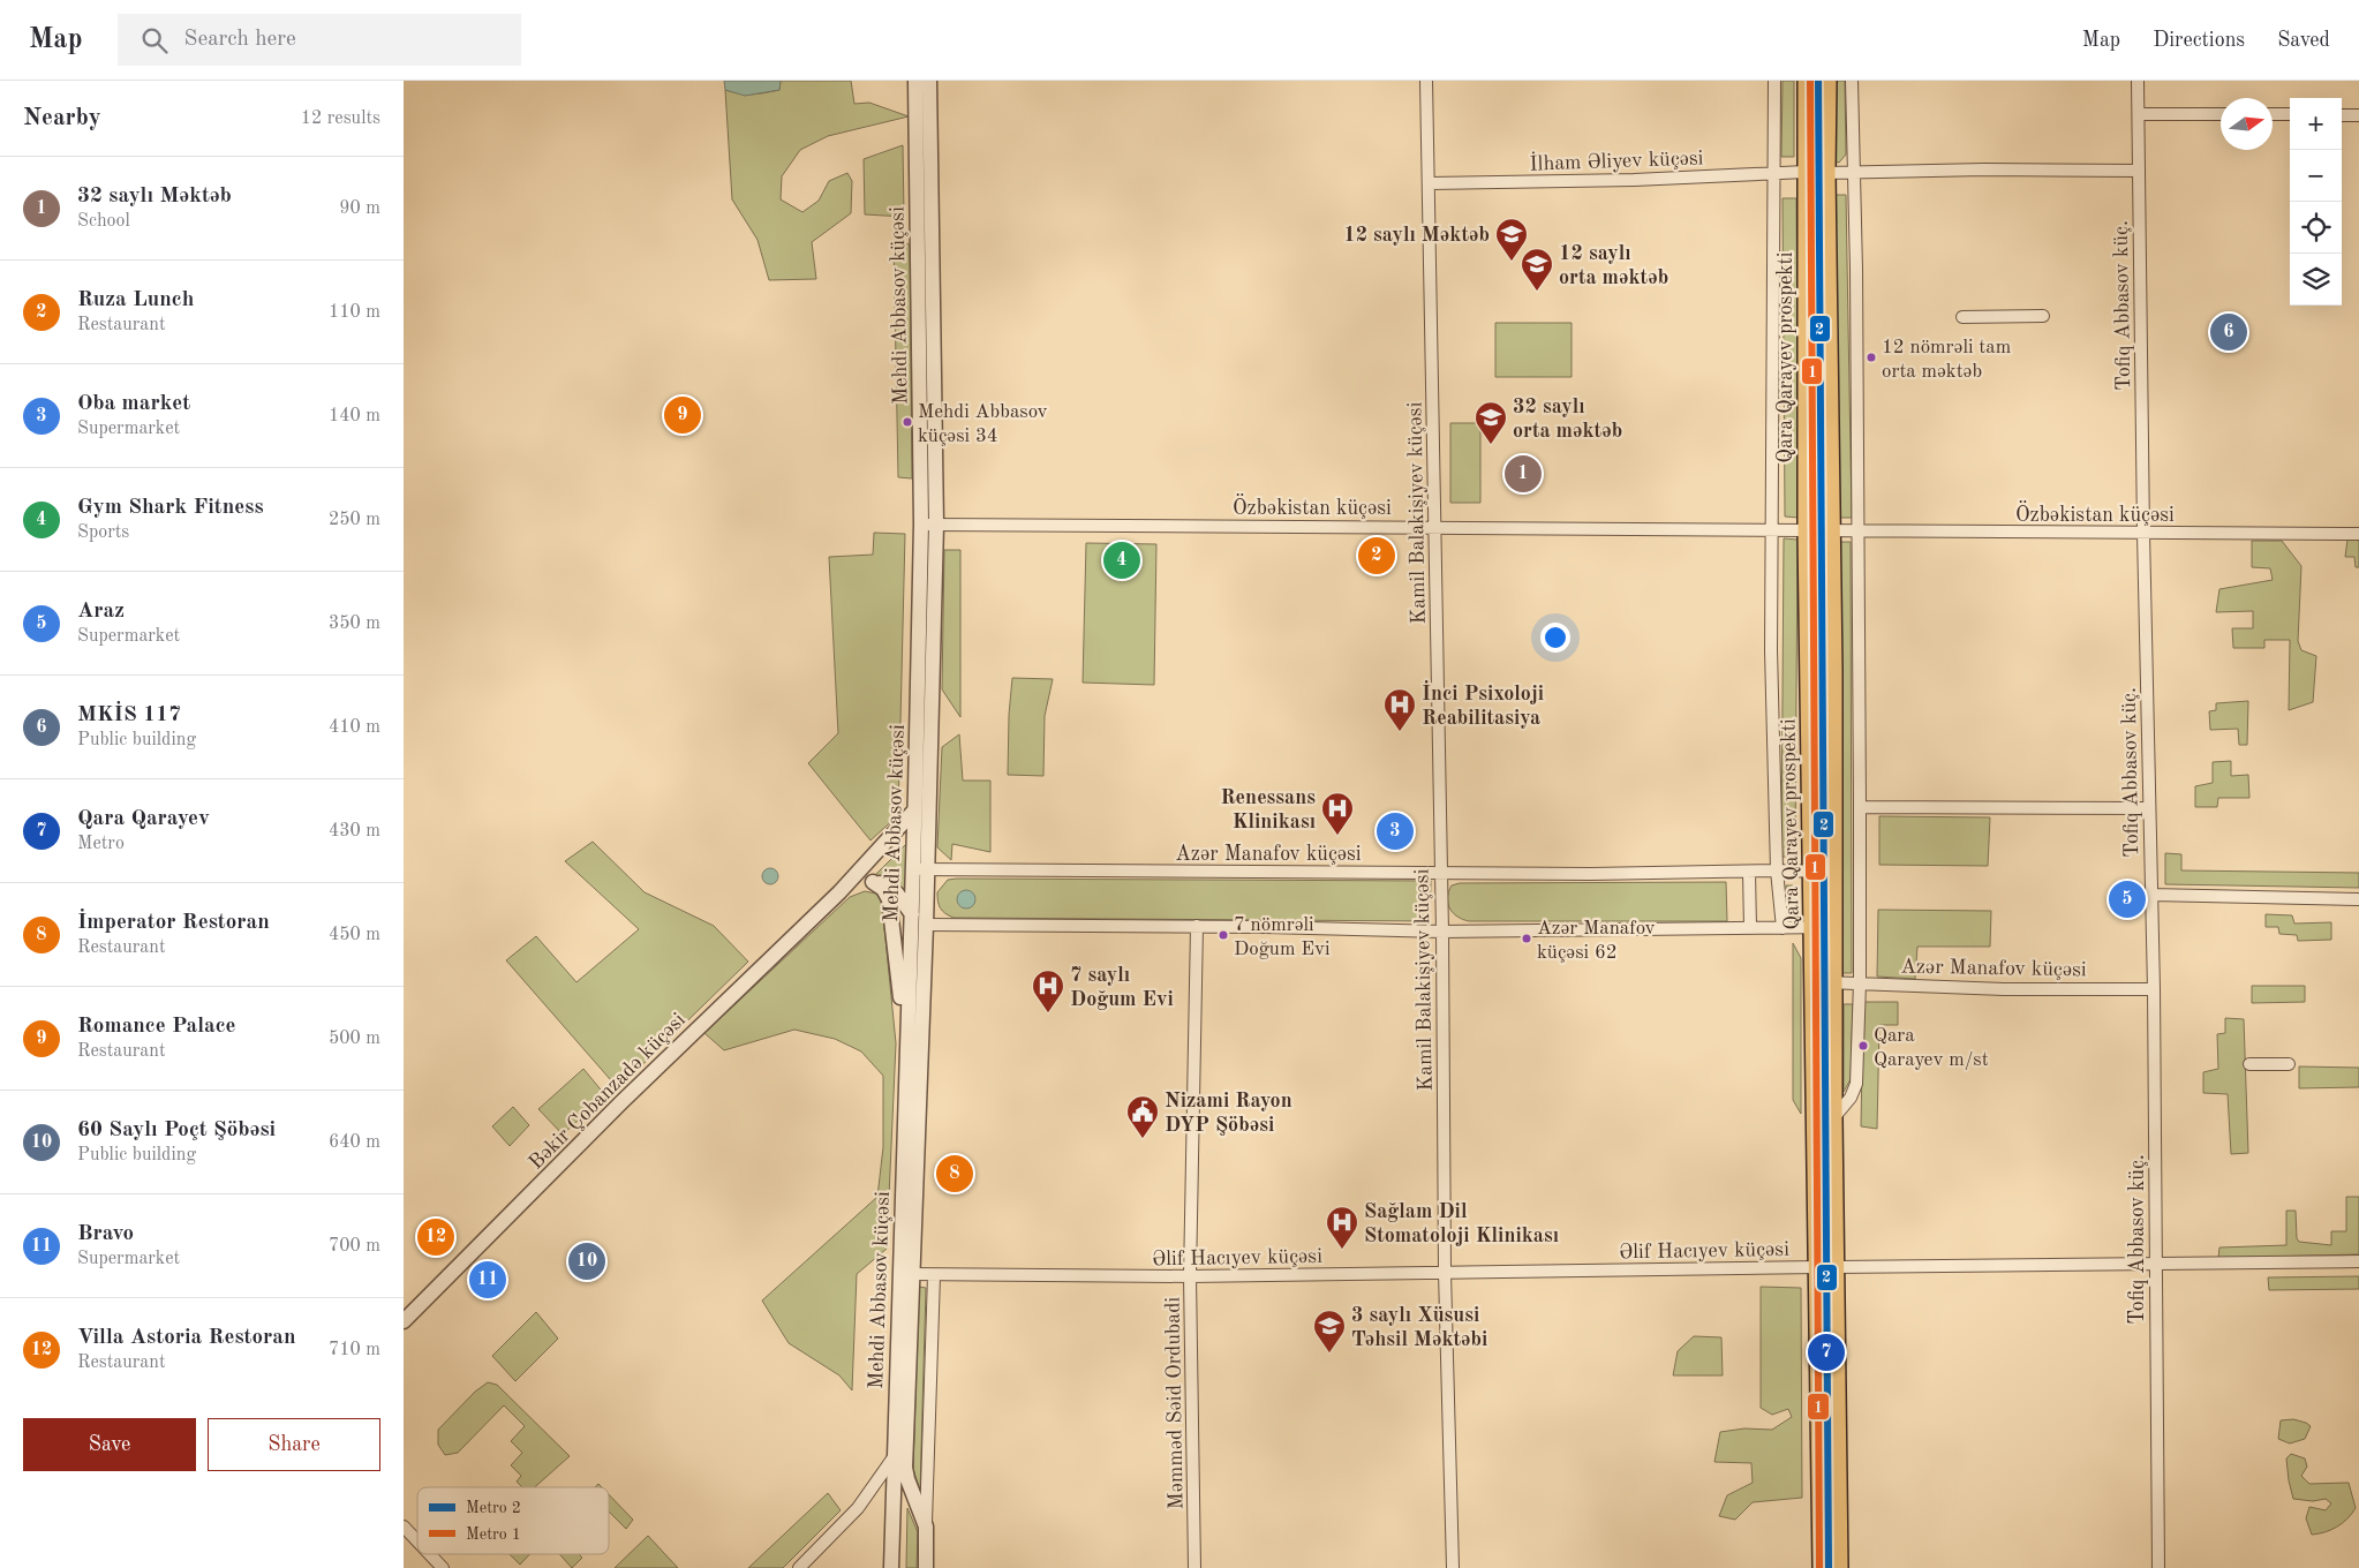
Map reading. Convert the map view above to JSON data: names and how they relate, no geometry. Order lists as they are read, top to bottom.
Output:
{
  "streets": {
    "main road": ["Qara Qarayev prospekti"],
    "street": [
      "İlham Əliyev küçəsi",
      "Mehdi Abbasov küçəsi",
      "Tofiq Abbasov küç.",
      "Özbəkistan küçəsi",
      "Kamil Balakişiyev küçəsi",
      "Azər Manafov küçəsi",
      "Bəkir Çobanzadə küçəsi",
      "Əlif Hacıyev küçəsi",
      "Məmməd Səid Ordubadi"
    ]
  },
  "crossings": [
    ["İlham Əliyev küçəsi", "Qara Qarayev prospekti"],
    ["İlham Əliyev küçəsi", "Kamil Balakişiyev küçəsi"],
    ["Mehdi Abbasov küçəsi", "Özbəkistan küçəsi"],
    ["Mehdi Abbasov küçəsi", "Azər Manafov küçəsi"],
    ["Mehdi Abbasov küçəsi", "Əlif Hacıyev küçəsi"],
    ["Tofiq Abbasov küç.", "Özbəkistan küçəsi"],
    ["Tofiq Abbasov küç.", "Azər Manafov küçəsi"],
    ["Qara Qarayev prospekti", "Özbəkistan küçəsi"],
    ["Qara Qarayev prospekti", "Azər Manafov küçəsi"],
    ["Qara Qarayev prospekti", "Əlif Hacıyev küçəsi"],
    ["Özbəkistan küçəsi", "Kamil Balakişiyev küçəsi"],
    ["Kamil Balakişiyev küçəsi", "Azər Manafov küçəsi"],
    ["Kamil Balakişiyev küçəsi", "Əlif Hacıyev küçəsi"],
    ["Əlif Hacıyev küçəsi", "Məmməd Səid Ordubadi"]
  ],
  "places": {
    "school or university": [
      "12 saylı Məktəb",
      "12 saylı orta məktəb",
      "32 saylı orta məktəb",
      "3 saylı Xüsusi Təhsil Məktəbi"
    ],
    "other": [
      "12 nömrəli tam orta məktəb",
      "Mehdi Abbasov küçəsi 34",
      "7 nömrəli Doğum Evi",
      "Azər Manafov küçəsi 62",
      "Qara Qarayev m/st"
    ],
    "hospital": [
      "İnci Psixoloji Reabilitasiya",
      "Renessans Klinikası",
      "7 saylı Doğum Evi",
      "Sağlam Dil Stomatoloji Klinikası"
    ],
    "public building": ["Nizami Rayon DYP Şöbəsi"]
  },
  "lines": ["metro line 2", "metro line 1"],
  "legend": ["Metro 2", "Metro 1"],
  "north": "right",
  "page": {
    "header": "Map",
    "search": "Search here",
    "nav": ["Map", "Directions", "Saved"],
    "heading": ["Nearby", "12 results"],
    "map_buttons": ["+", "−"],
    "list": [
      {
        "mark": "1",
        "name": "32 saylı Məktəb",
        "note": "School",
        "value": "90 m"
      },
      {
        "mark": "2",
        "name": "Ruza Lunch",
        "note": "Restaurant",
        "value": "110 m"
      },
      {
        "mark": "3",
        "name": "Oba market",
        "note": "Supermarket",
        "value": "140 m"
      },
      {
        "mark": "4",
        "name": "Gym Shark Fitness",
        "note": "Sports",
        "value": "250 m"
      },
      {
        "mark": "5",
        "name": "Araz",
        "note": "Supermarket",
        "value": "350 m"
      },
      {
        "mark": "6",
        "name": "MKİS 117",
        "note": "Public building",
        "value": "410 m"
      },
      {
        "mark": "7",
        "name": "Qara Qarayev",
        "note": "Metro",
        "value": "430 m"
      },
      {
        "mark": "8",
        "name": "İmperator Restoran",
        "note": "Restaurant",
        "value": "450 m"
      },
      {
        "mark": "9",
        "name": "Romance Palace",
        "note": "Restaurant",
        "value": "500 m"
      },
      {
        "mark": "10",
        "name": "60 Saylı Poçt Şöbəsi",
        "note": "Public building",
        "value": "640 m"
      },
      {
        "mark": "11",
        "name": "Bravo",
        "note": "Supermarket",
        "value": "700 m"
      },
      {
        "mark": "12",
        "name": "Villa Astoria Restoran",
        "note": "Restaurant",
        "value": "710 m"
      }
    ],
    "pins": [
      "6",
      "9",
      "1",
      "2",
      "4",
      "3",
      "5",
      "8",
      "12",
      "10",
      "11",
      "7"
    ],
    "buttons": ["Save", "Share"]
  }
}
